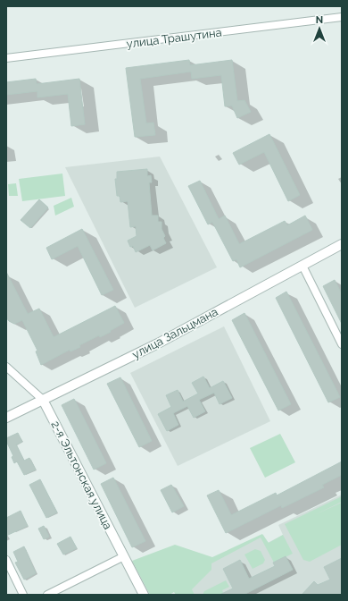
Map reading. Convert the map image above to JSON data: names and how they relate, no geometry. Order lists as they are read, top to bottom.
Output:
{
  "streets": {
    "street": ["улица Трашутина", "улица Зальцмана", "2-я Эльтонская улица"]
  },
  "crossings": [
    ["улица Зальцмана", "2-я Эльтонская улица"]
  ],
  "north": "top"
}
